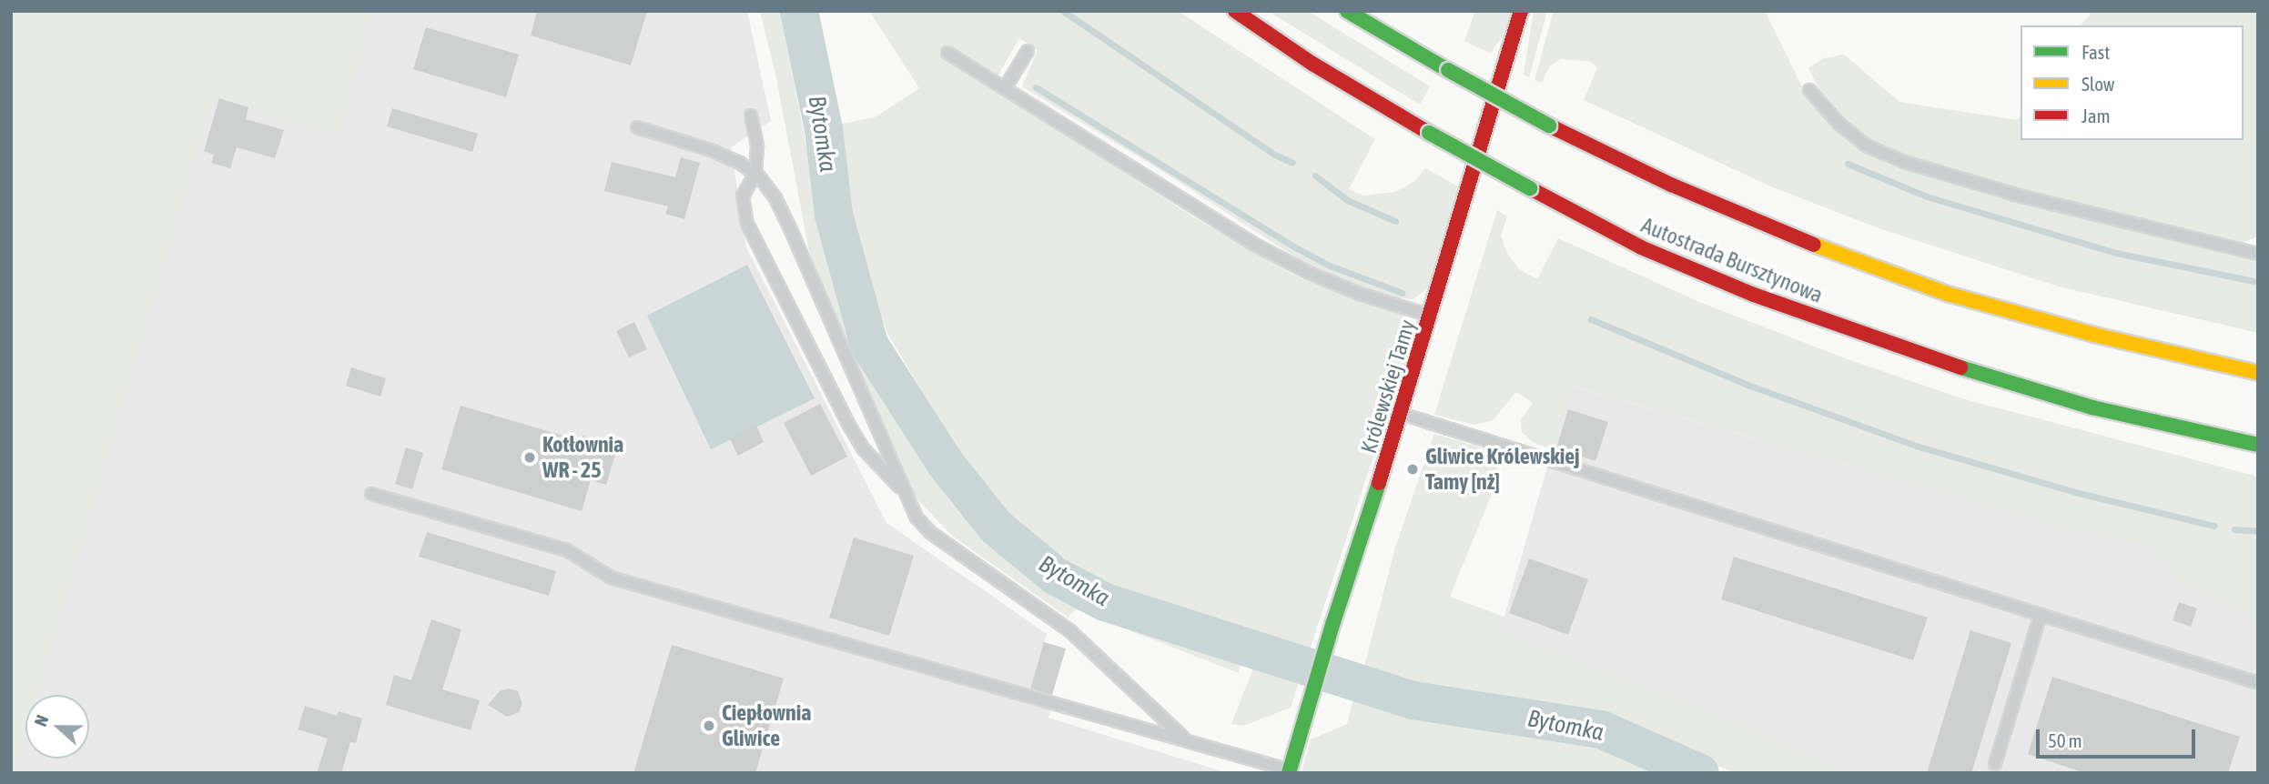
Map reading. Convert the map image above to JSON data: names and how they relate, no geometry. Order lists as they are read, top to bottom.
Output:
{
  "streets": {
    "main road": ["Autostrada Bursztynowa", "Królewskiej Tamy"]
  },
  "water": ["Bytomka"],
  "places": ["Kotłownia WR - 25", "Gliwice Królewskiej Tamy [nż]", "Ciepłownia Gliwice"],
  "legend": ["Fast", "Slow", "Jam"],
  "scale_bar": "50 m",
  "north": "left"
}
